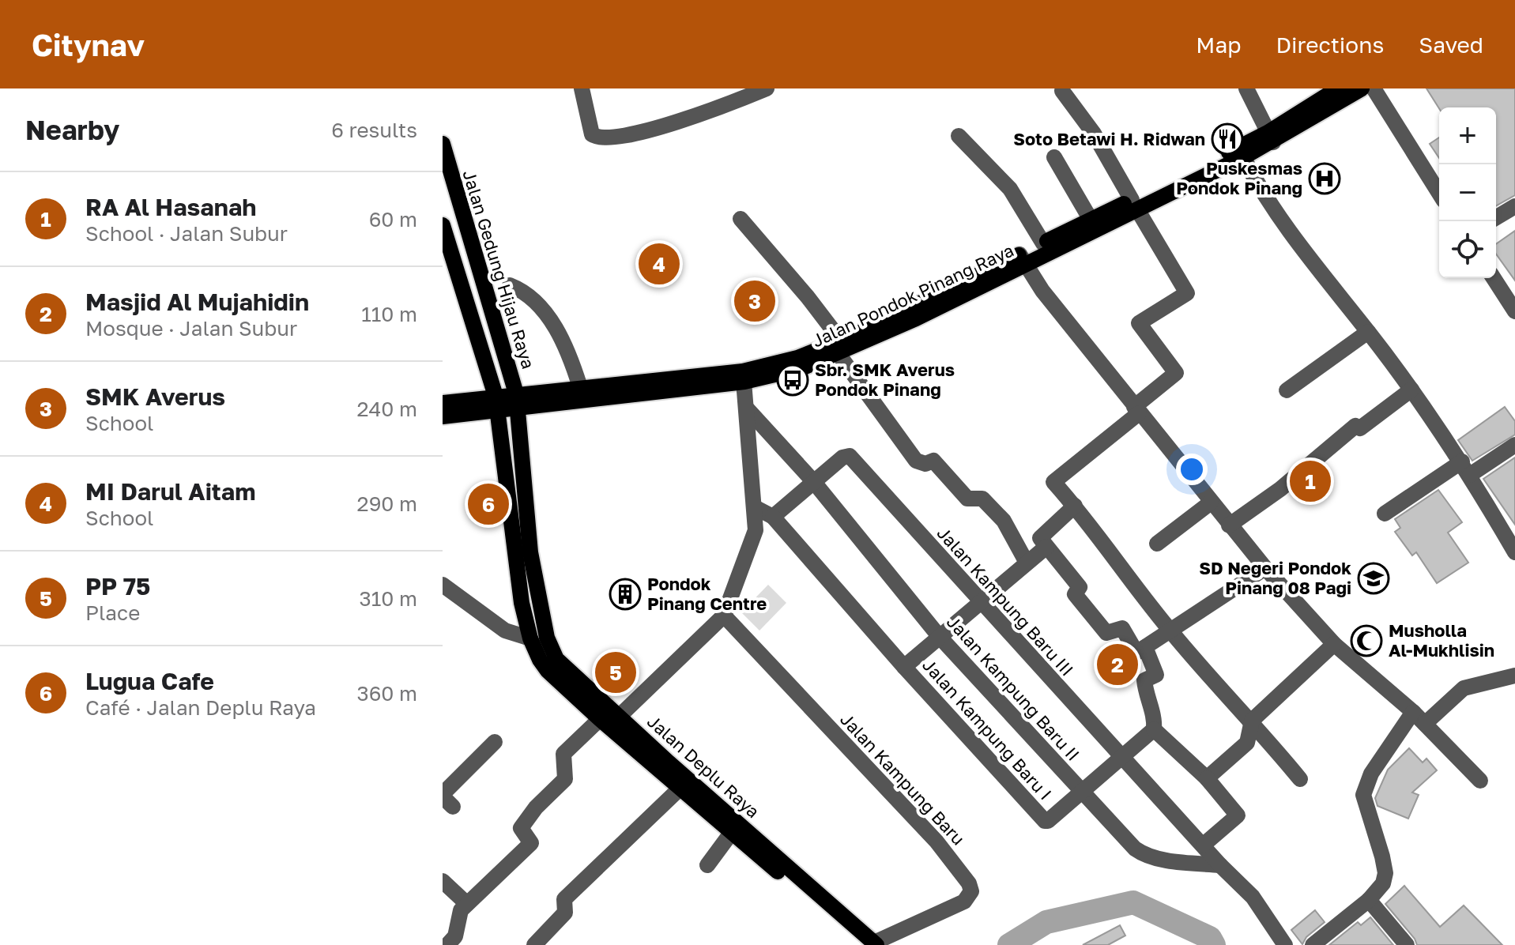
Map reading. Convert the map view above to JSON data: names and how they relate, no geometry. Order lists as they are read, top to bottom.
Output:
{
  "streets": {
    "main road": ["Jalan Gedung Hijau Raya", "Jalan Pondok Pinang Raya", "Jalan Deplu Raya"],
    "street": [
      "Jalan Kampung Baru III",
      "Jalan Kampung Baru II",
      "Jalan Kampung Baru I",
      "Jalan Kampung Baru"
    ]
  },
  "crossings": [
    ["Jalan Gedung Hijau Raya", "Jalan Pondok Pinang Raya"],
    ["Jalan Gedung Hijau Raya", "Jalan Deplu Raya"],
    ["Jalan Pondok Pinang Raya", "Jalan Deplu Raya"],
    ["Jalan Kampung Baru III", "Jalan Kampung Baru II"],
    ["Jalan Kampung Baru III", "Jalan Kampung Baru I"],
    ["Jalan Kampung Baru II", "Jalan Kampung Baru I"],
    ["Jalan Deplu Raya", "Jalan Kampung Baru"]
  ],
  "places": {
    "restaurant": ["Soto Betawi H. Ridwan"],
    "hospital": ["Puskesmas Pondok Pinang"],
    "bus stop": ["Sbr. SMK Averus Pondok Pinang"],
    "school or university": ["SD Negeri Pondok Pinang 08 Pagi"],
    "building": ["Pondok Pinang Centre"],
    "mosque": ["Musholla Al-Mukhlisin"]
  },
  "page": {
    "header": "Citynav",
    "nav": ["Map", "Directions", "Saved"],
    "heading": ["Nearby", "6 results"],
    "map_buttons": ["+", "−"],
    "list": [
      {
        "mark": "1",
        "name": "RA Al Hasanah",
        "note": "School · Jalan Subur",
        "value": "60 m"
      },
      {
        "mark": "2",
        "name": "Masjid Al Mujahidin",
        "note": "Mosque · Jalan Subur",
        "value": "110 m"
      },
      {
        "mark": "3",
        "name": "SMK Averus",
        "note": "School",
        "value": "240 m"
      },
      {
        "mark": "4",
        "name": "MI Darul Aitam",
        "note": "School",
        "value": "290 m"
      },
      {
        "mark": "5",
        "name": "PP 75",
        "note": "Place",
        "value": "310 m"
      },
      {
        "mark": "6",
        "name": "Lugua Cafe",
        "note": "Café · Jalan Deplu Raya",
        "value": "360 m"
      }
    ],
    "pins": [
      "4",
      "3",
      "1",
      "6",
      "2",
      "5"
    ]
  }
}
